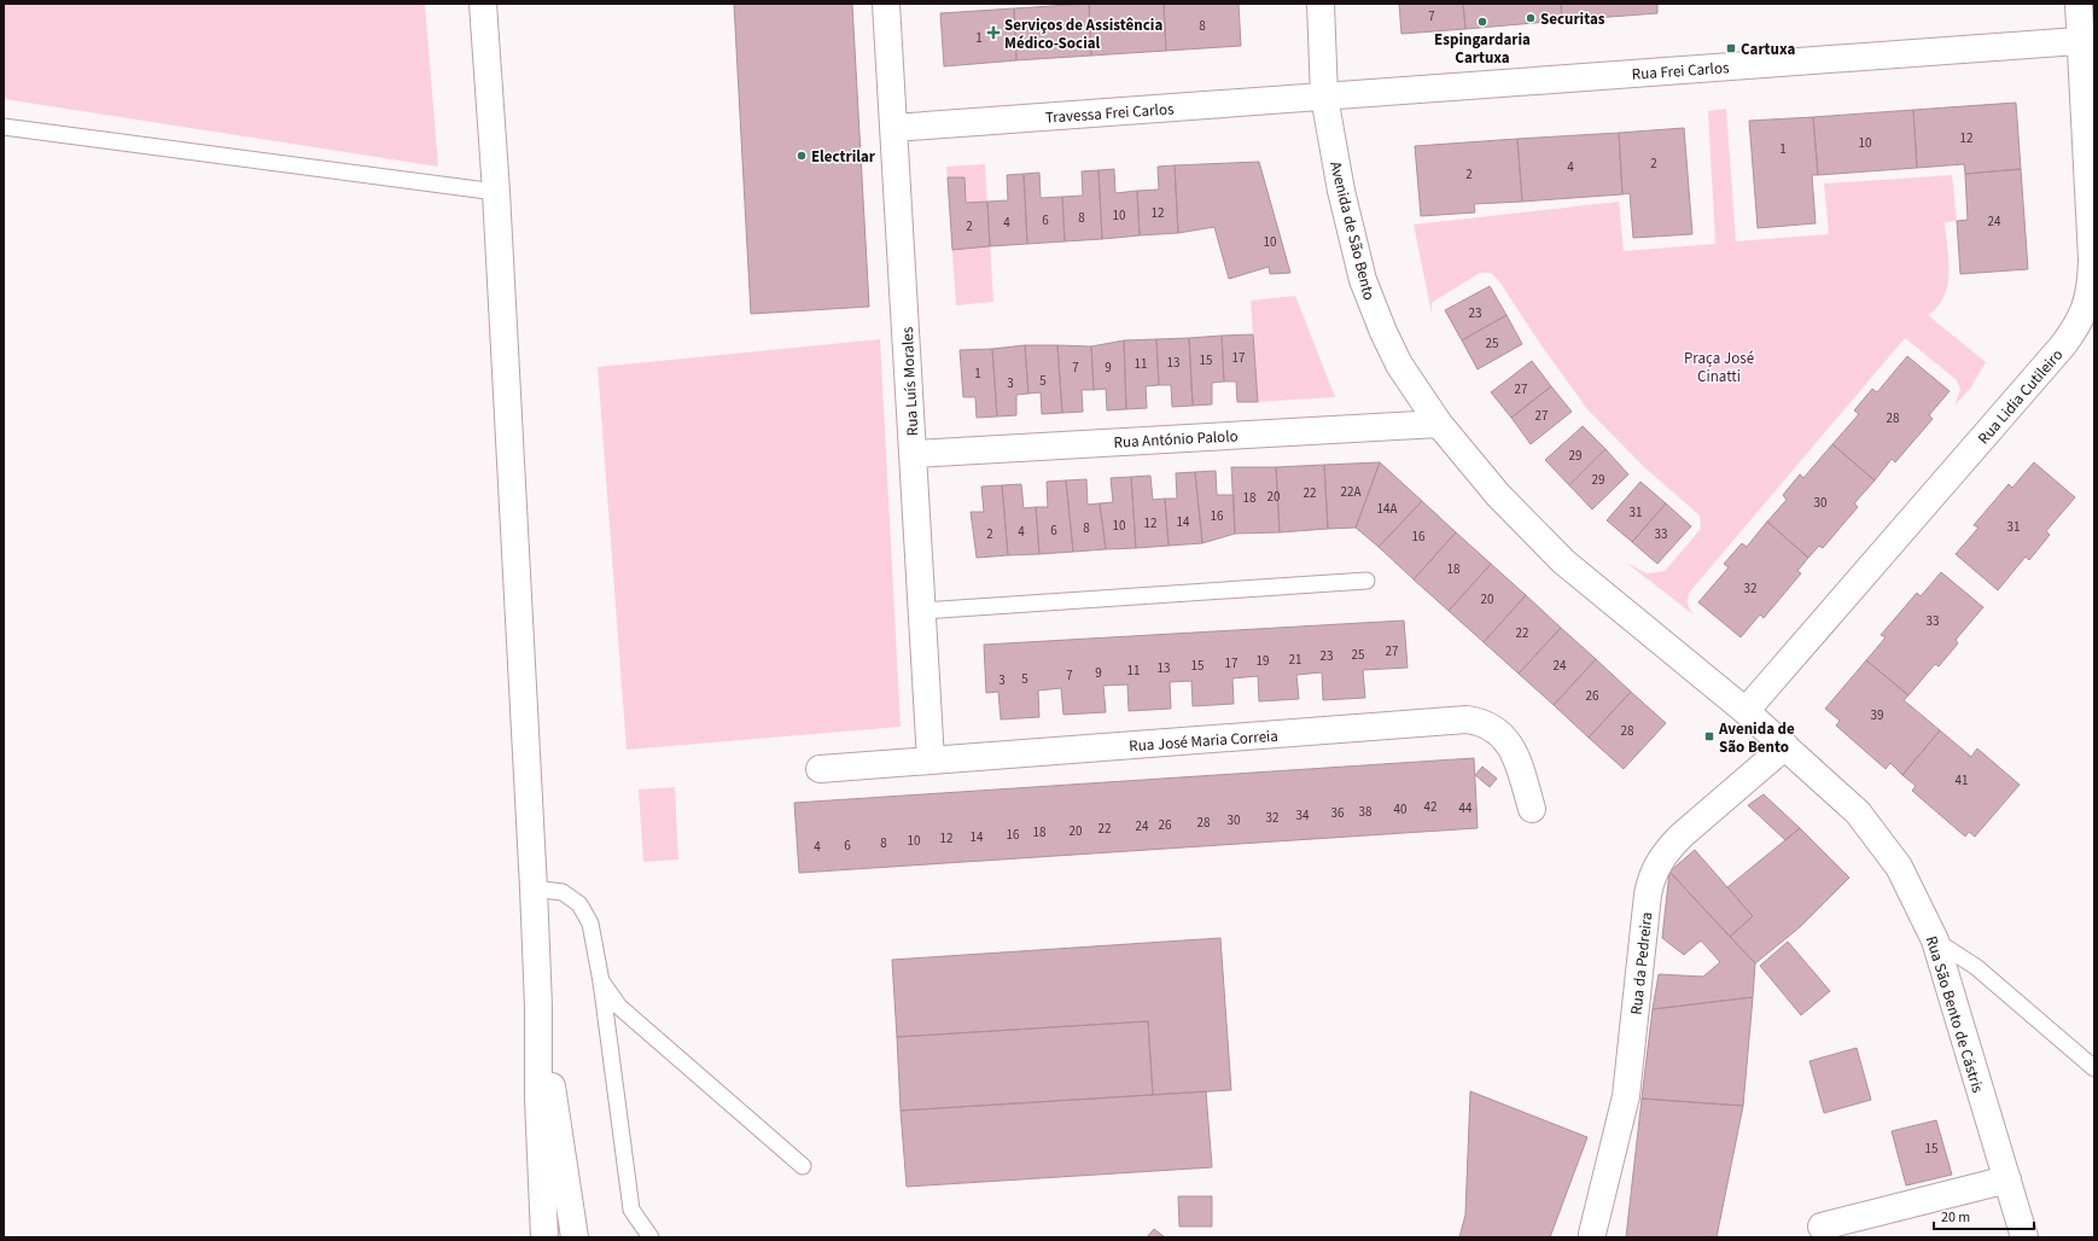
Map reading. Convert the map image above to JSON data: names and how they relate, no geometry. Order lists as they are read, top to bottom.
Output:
{
  "streets": {
    "street": [
      "Rua Frei Carlos",
      "Travessa Frei Carlos",
      "Avenida de São Bento",
      "Rua Luís Morales",
      "Rua Lidia Cutileiro",
      "Rua António Palolo",
      "Rua José Maria Correia",
      "Rua da Pedreira",
      "Rua São Bento de Cástris"
    ]
  },
  "crossings": [
    ["Rua Frei Carlos", "Travessa Frei Carlos"],
    ["Rua Frei Carlos", "Avenida de São Bento"],
    ["Rua Frei Carlos", "Rua Lidia Cutileiro"],
    ["Travessa Frei Carlos", "Avenida de São Bento"],
    ["Travessa Frei Carlos", "Rua Luís Morales"],
    ["Avenida de São Bento", "Rua Lidia Cutileiro"],
    ["Avenida de São Bento", "Rua António Palolo"],
    ["Avenida de São Bento", "Rua São Bento de Cástris"],
    ["Rua Luís Morales", "Rua António Palolo"],
    ["Rua Luís Morales", "Rua José Maria Correia"],
    ["Rua Lidia Cutileiro", "Rua São Bento de Cástris"],
    ["Rua da Pedreira", "Rua São Bento de Cástris"]
  ],
  "parks": ["Praça José Cinatti"],
  "places": {
    "other": ["Securitas", "Espingardaria Cartuxa", "Electrilar"],
    "health": ["Serviços de Assistência Médico-Social"],
    "transit": ["Cartuxa", "Avenida de São Bento"]
  },
  "house_numbers": [
    "7",
    "8",
    "1",
    "12",
    "10",
    "1",
    "2",
    "4",
    "2",
    "12",
    "10",
    "8",
    "6",
    "24",
    "4",
    "2",
    "10",
    "23",
    "25",
    "17",
    "15",
    "13",
    "11",
    "7",
    "9",
    "1",
    "5",
    "3",
    "27",
    "27",
    "28",
    "29",
    "29",
    "22A",
    "22",
    "20",
    "18",
    "30",
    "14A",
    "31",
    "16",
    "14",
    "12",
    "10",
    "31",
    "8",
    "6",
    "4",
    "2",
    "33",
    "16",
    "18",
    "32",
    "20",
    "33",
    "22",
    "27",
    "25",
    "23",
    "21",
    "19",
    "17",
    "15",
    "24",
    "13",
    "11",
    "9",
    "7",
    "5",
    "3",
    "26",
    "39",
    "28",
    "41",
    "42",
    "44",
    "40",
    "38",
    "36",
    "34",
    "32",
    "30",
    "28",
    "26",
    "24",
    "22",
    "20",
    "18",
    "16",
    "14",
    "12",
    "10",
    "8",
    "6",
    "4",
    "15"
  ],
  "scale_bar": "20 m"
}
